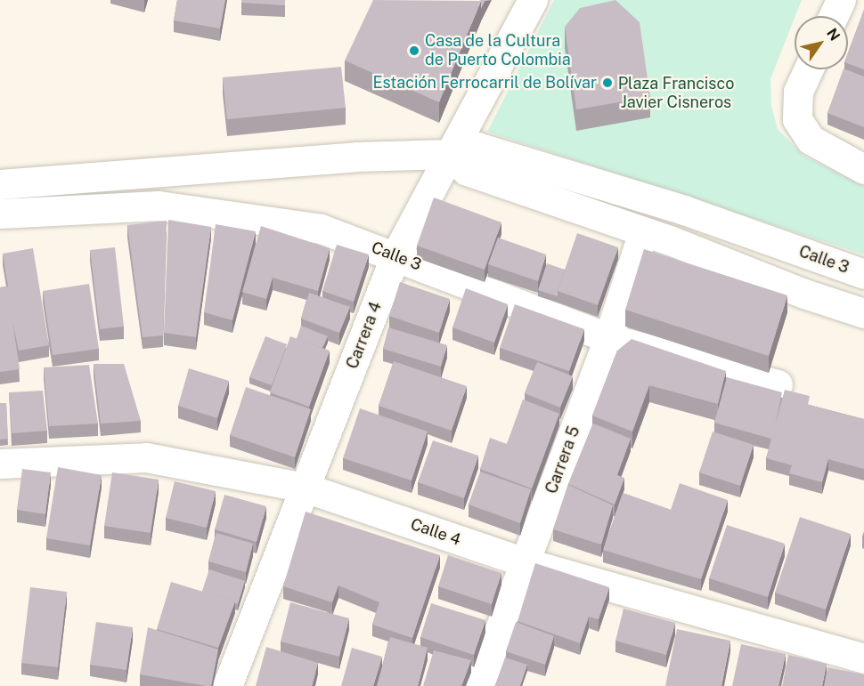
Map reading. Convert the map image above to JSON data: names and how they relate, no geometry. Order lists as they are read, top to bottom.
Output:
{
  "streets": {
    "street": [
      "Calle 3",
      "Carrera 4",
      "Carrera 5",
      "Calle 4"
    ]
  },
  "crossings": [
    ["Calle 3", "Carrera 4"],
    ["Calle 3", "Carrera 5"],
    ["Carrera 4", "Calle 4"],
    ["Carrera 5", "Calle 4"]
  ],
  "parks": ["Plaza Francisco Javier Cisneros"],
  "places": ["Casa de la Cultura de Puerto Colombia", "Estación Ferrocarril de Bolívar"],
  "north": "top right"
}
